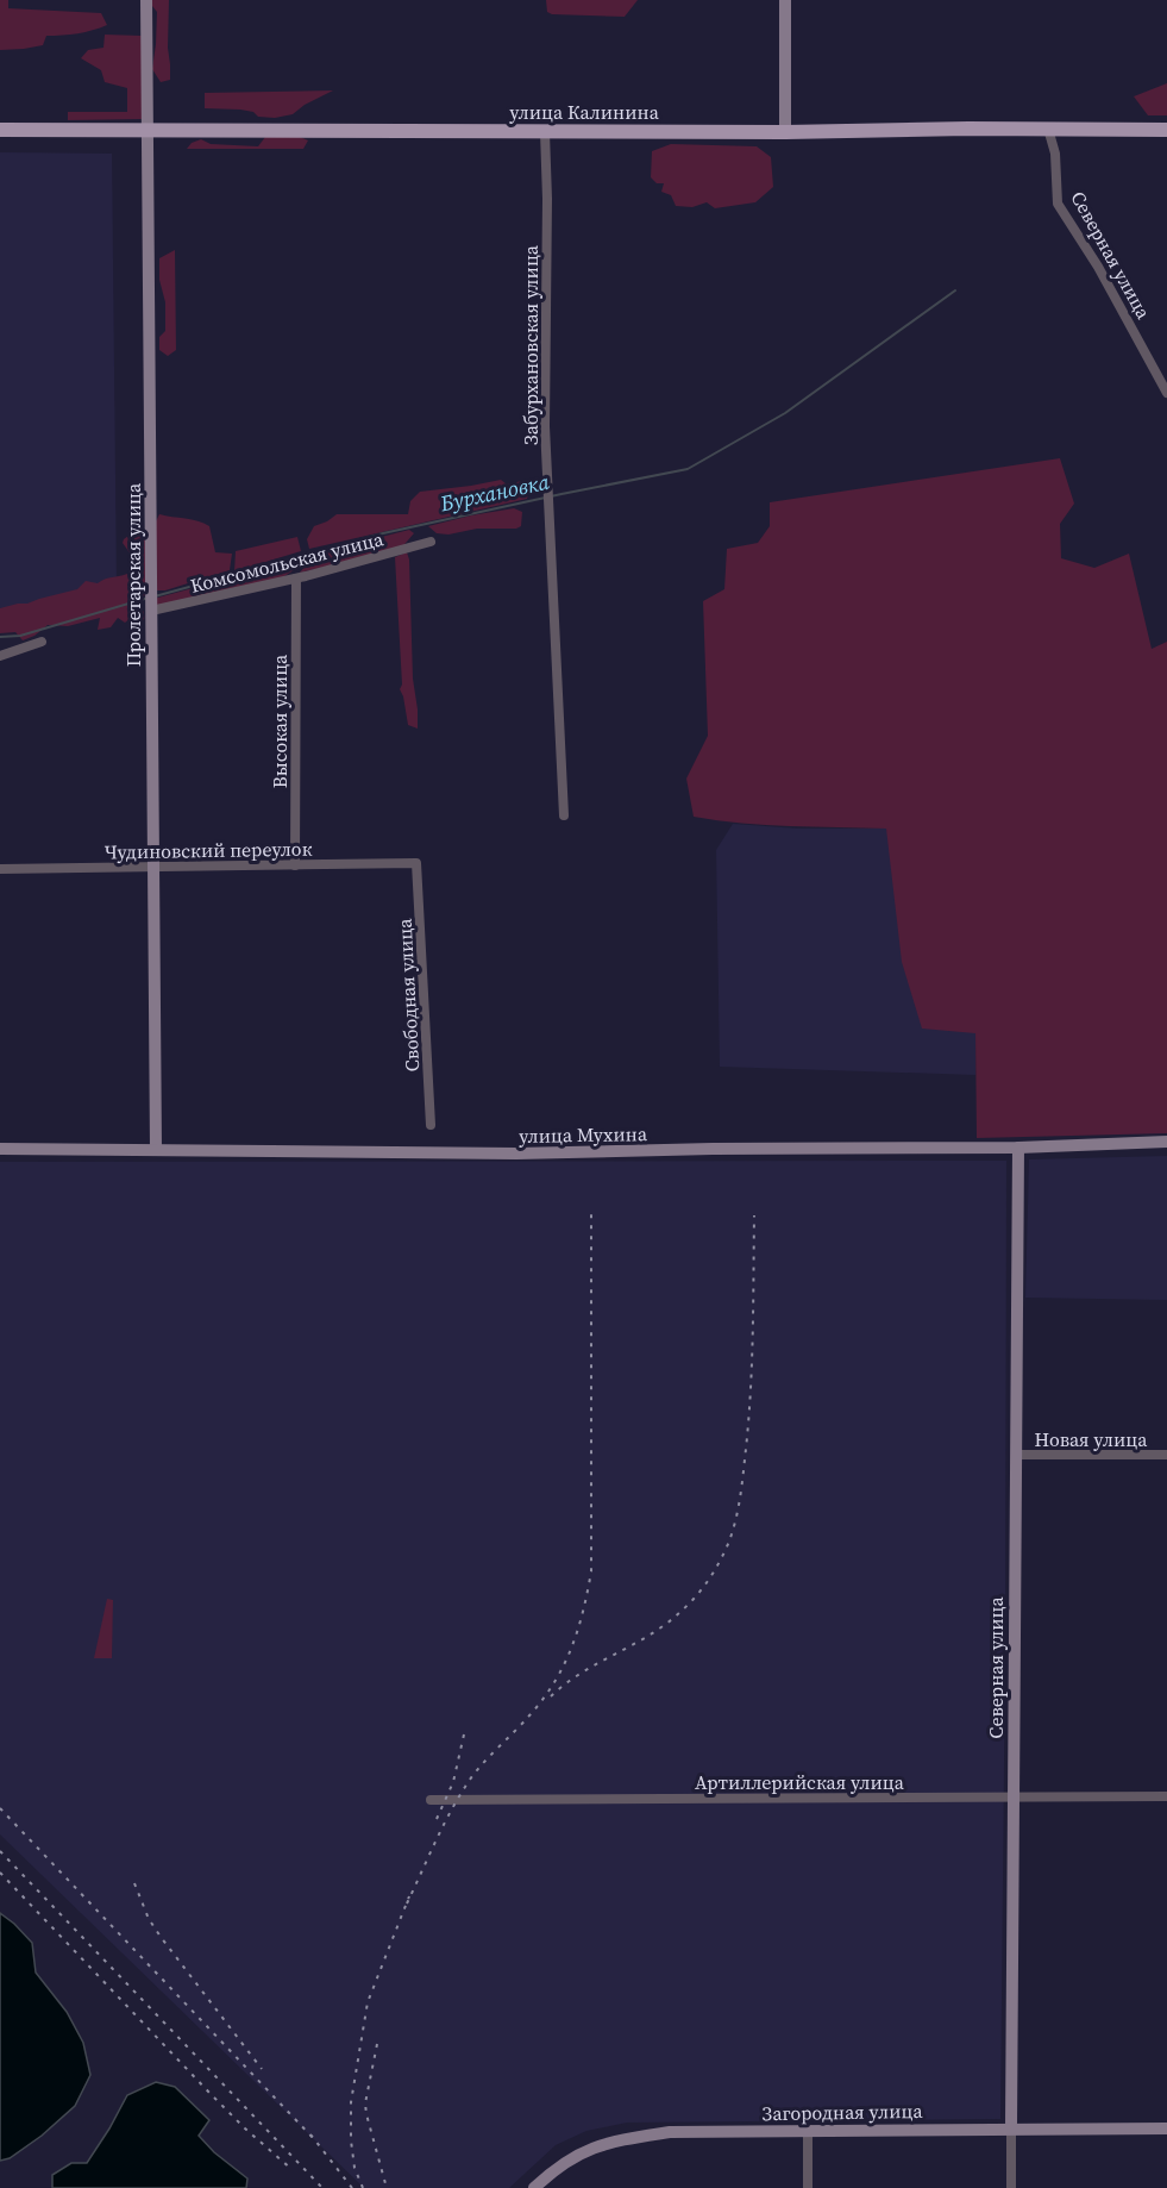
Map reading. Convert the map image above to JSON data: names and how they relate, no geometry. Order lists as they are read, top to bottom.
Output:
{
  "streets": {
    "main road": ["улица Калинина"],
    "street": [
      "Северная улица",
      "Забурхановская улица",
      "Комсомольская улица",
      "Пролетарская улица",
      "Высокая улица",
      "Чудиновский переулок",
      "Свободная улица",
      "улица Мухина",
      "Новая улица",
      "Артиллерийская улица",
      "Загородная улица"
    ]
  },
  "crossings": [
    ["улица Калинина", "Северная улица"],
    ["улица Калинина", "Забурхановская улица"],
    ["улица Калинина", "Пролетарская улица"],
    ["Северная улица", "улица Мухина"],
    ["Северная улица", "Новая улица"],
    ["Северная улица", "Артиллерийская улица"],
    ["Северная улица", "Загородная улица"],
    ["Комсомольская улица", "Пролетарская улица"],
    ["Комсомольская улица", "Высокая улица"],
    ["Пролетарская улица", "Чудиновский переулок"],
    ["Пролетарская улица", "улица Мухина"],
    ["Высокая улица", "Чудиновский переулок"],
    ["Чудиновский переулок", "Свободная улица"]
  ],
  "water": ["Бурхановка"]
}
